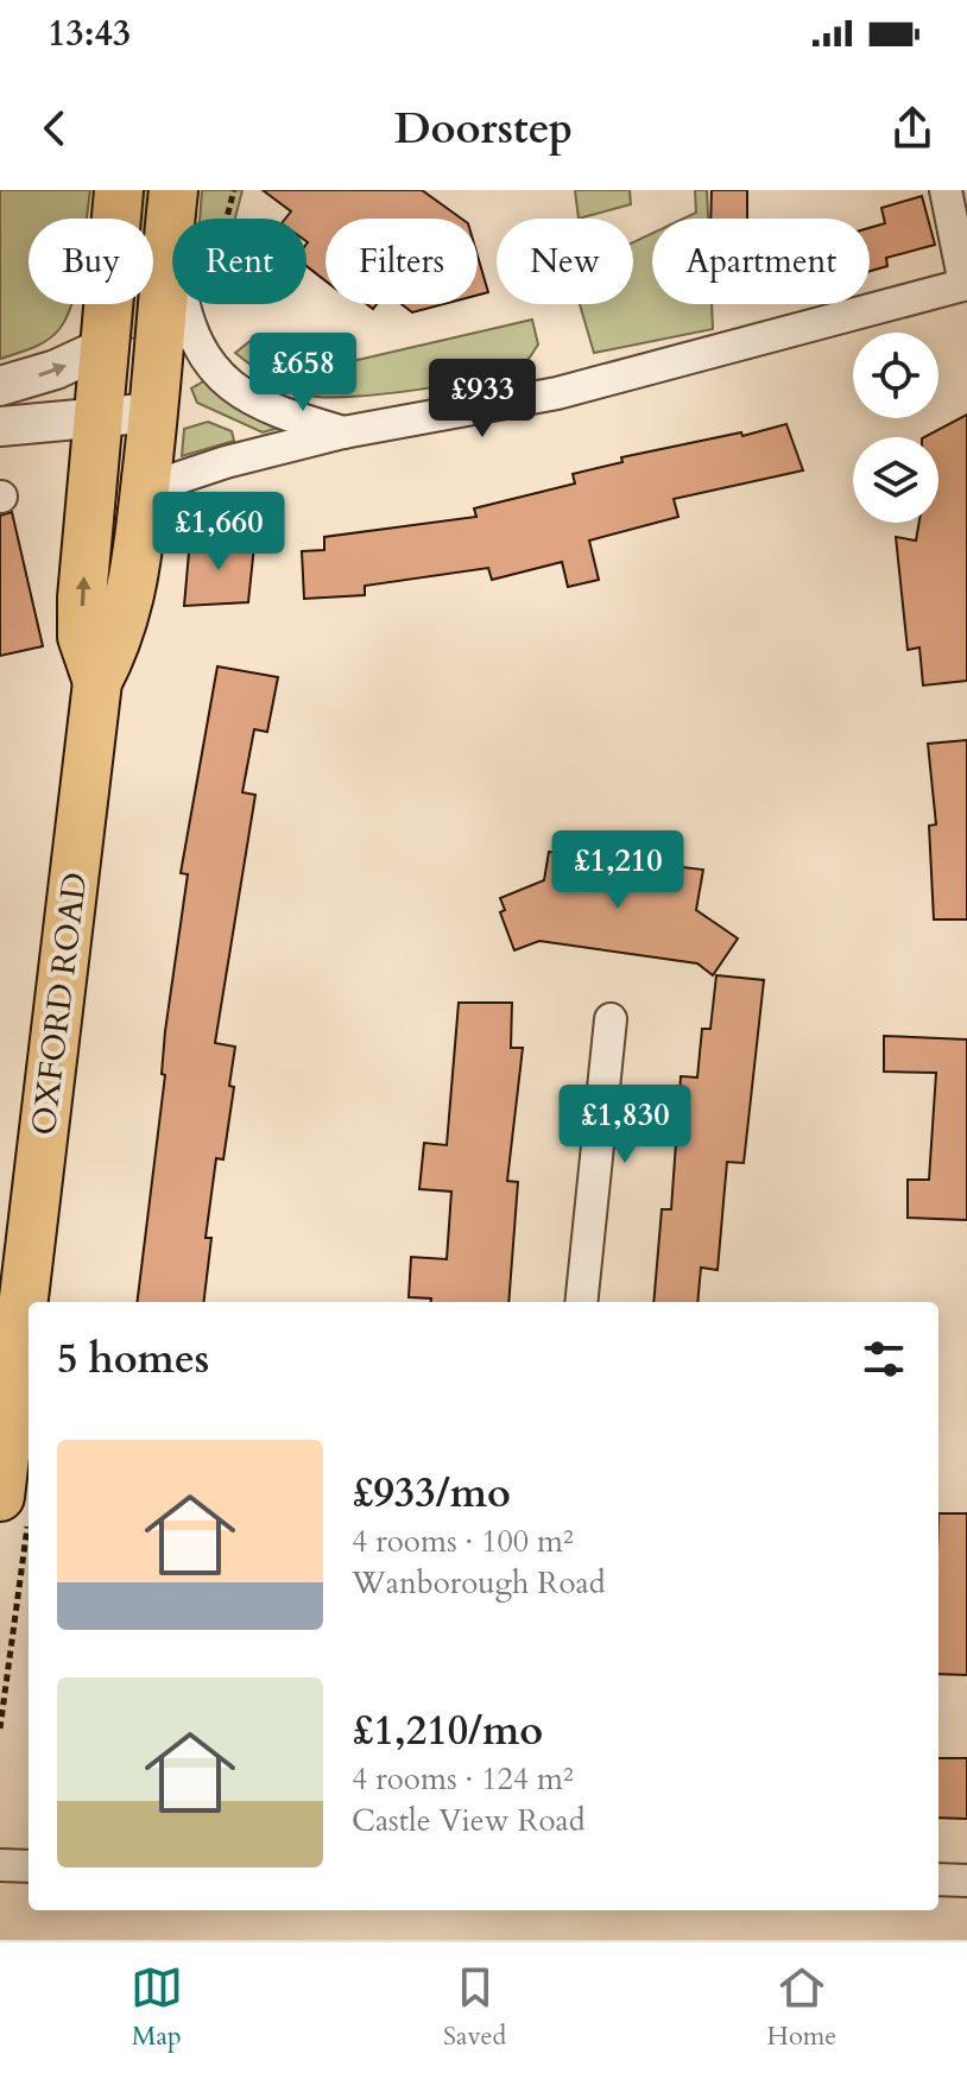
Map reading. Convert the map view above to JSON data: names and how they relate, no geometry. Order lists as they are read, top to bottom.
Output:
{
  "streets": {
    "main road": ["OXFORD ROAD"]
  },
  "page": {
    "status": "13:43",
    "header": "Doorstep",
    "chip": [
      "Buy",
      "Rent",
      "Filters",
      "New",
      "Apartment"
    ],
    "price": [
      "£658",
      "£933",
      "£1,660",
      "£1,210",
      "£1,830"
    ],
    "heading": "5 homes",
    "list": [
      {
        "name": "£933/mo",
        "note": "4 rooms · 100 m² · Wanborough Road"
      },
      {
        "name": "£1,210/mo",
        "note": "4 rooms · 124 m² · Castle View Road"
      }
    ],
    "tabs": ["Map", "Saved", "Home"]
  }
}
